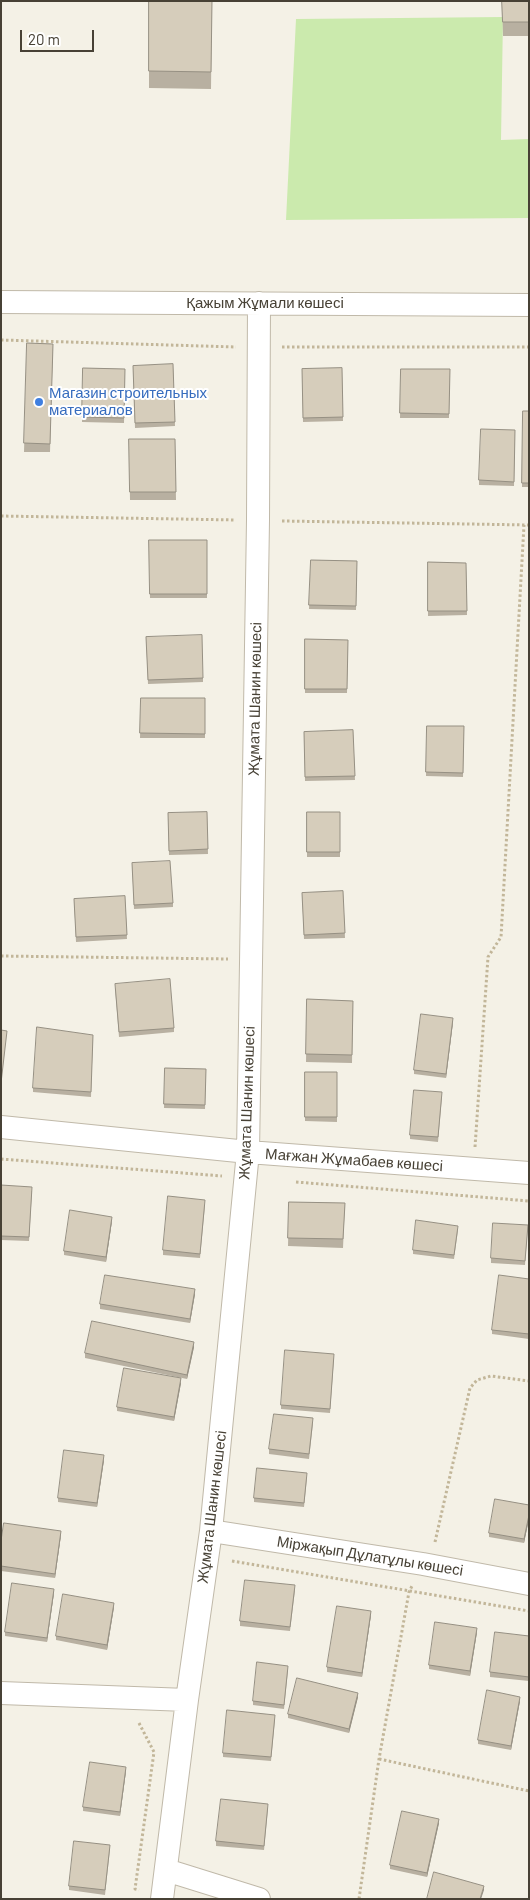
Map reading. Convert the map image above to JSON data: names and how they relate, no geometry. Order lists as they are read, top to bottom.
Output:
{
  "streets": {
    "street": [
      "Қажым Жұмали көшесі",
      "Жұмата Шанин көшесі",
      "Мағжан Жұмабаев көшесі",
      "Міржақып Дұлатұлы көшесі"
    ]
  },
  "crossings": [
    ["Қажым Жұмали көшесі", "Жұмата Шанин көшесі"],
    ["Жұмата Шанин көшесі", "Мағжан Жұмабаев көшесі"],
    ["Жұмата Шанин көшесі", "Міржақып Дұлатұлы көшесі"]
  ],
  "places": ["Магазин строительных материалов"],
  "scale_bar": "20 m"
}
